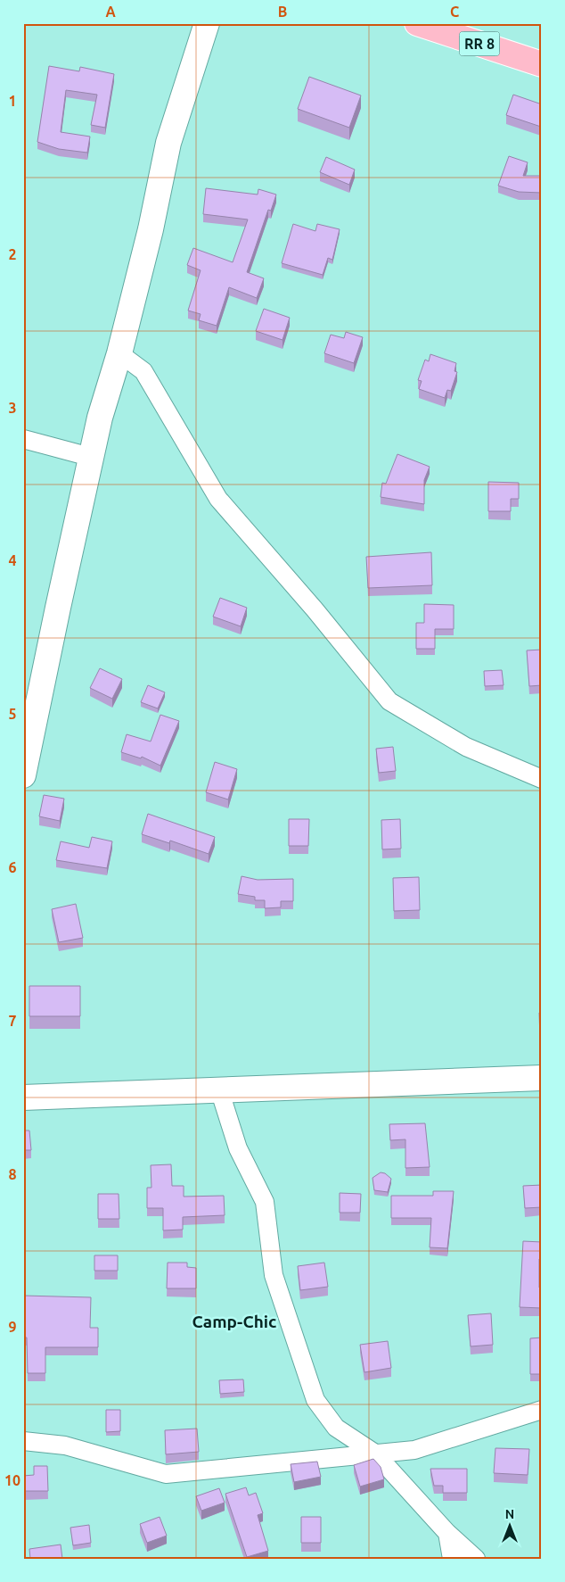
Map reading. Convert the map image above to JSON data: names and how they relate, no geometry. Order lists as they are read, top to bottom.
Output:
{
  "streets": {
    "main road": ["RR 8"]
  },
  "districts": ["Camp-Chic"],
  "north": "top",
  "grid": {
    "columns": ["A", "B", "C"],
    "rows": [
      "1",
      "2",
      "3",
      "4",
      "5",
      "6",
      "7",
      "8",
      "9",
      "10"
    ]
  }
}
